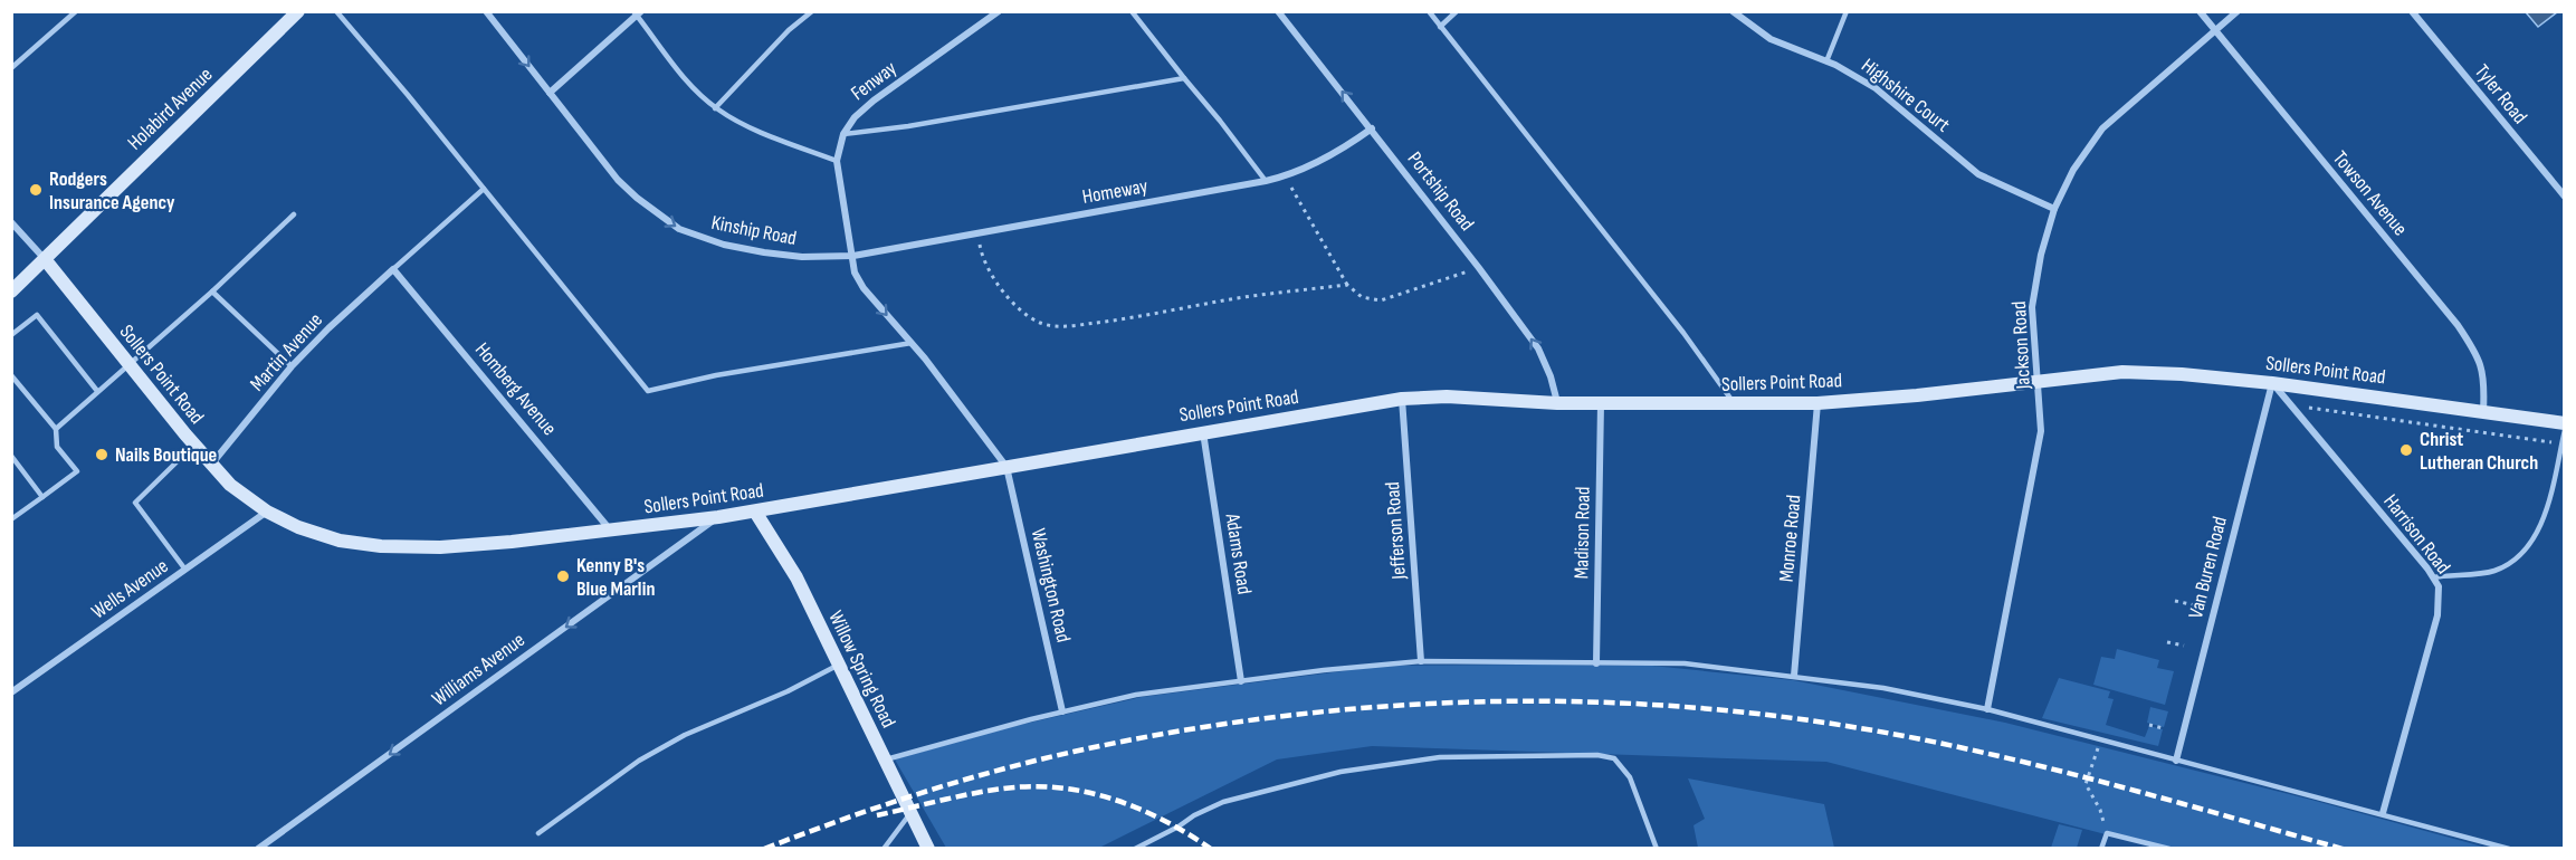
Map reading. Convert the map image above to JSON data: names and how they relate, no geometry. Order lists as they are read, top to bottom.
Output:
{
  "streets": {
    "street": [
      "Fenway",
      "Tyler Road",
      "Highshire Court",
      "Holabird Avenue",
      "Homeway",
      "Portship Road",
      "Towson Avenue",
      "Kinship Road",
      "Jackson Road",
      "Martin Avenue",
      "Sollers Point Road",
      "Homberg Avenue",
      "Jefferson Road",
      "Madison Road",
      "Harrison Road",
      "Monroe Road",
      "Adams Road",
      "Van Buren Road",
      "Washington Road",
      "Wells Avenue",
      "Williams Avenue",
      "Willow Spring Road"
    ]
  },
  "crossings": [
    ["Fenway", "Homeway"],
    ["Fenway", "Kinship Road"],
    ["Highshire Court", "Jackson Road"],
    ["Holabird Avenue", "Sollers Point Road"],
    ["Homeway", "Portship Road"],
    ["Homeway", "Kinship Road"],
    ["Portship Road", "Sollers Point Road"],
    ["Towson Avenue", "Jackson Road"],
    ["Towson Avenue", "Sollers Point Road"],
    ["Jackson Road", "Sollers Point Road"],
    ["Martin Avenue", "Sollers Point Road"],
    ["Martin Avenue", "Homberg Avenue"],
    ["Sollers Point Road", "Homberg Avenue"],
    ["Sollers Point Road", "Jefferson Road"],
    ["Sollers Point Road", "Madison Road"],
    ["Sollers Point Road", "Harrison Road"],
    ["Sollers Point Road", "Monroe Road"],
    ["Sollers Point Road", "Adams Road"],
    ["Sollers Point Road", "Van Buren Road"],
    ["Sollers Point Road", "Washington Road"],
    ["Sollers Point Road", "Wells Avenue"],
    ["Sollers Point Road", "Williams Avenue"],
    ["Sollers Point Road", "Willow Spring Road"],
    ["Harrison Road", "Van Buren Road"]
  ],
  "one_way": ["Portship Road", "Kinship Road", "Williams Avenue"],
  "places": [
    "Rodgers Insurance Agency",
    "Christ Lutheran Church",
    "Nails Boutique",
    "Kenny B's Blue Marlin"
  ]
}
